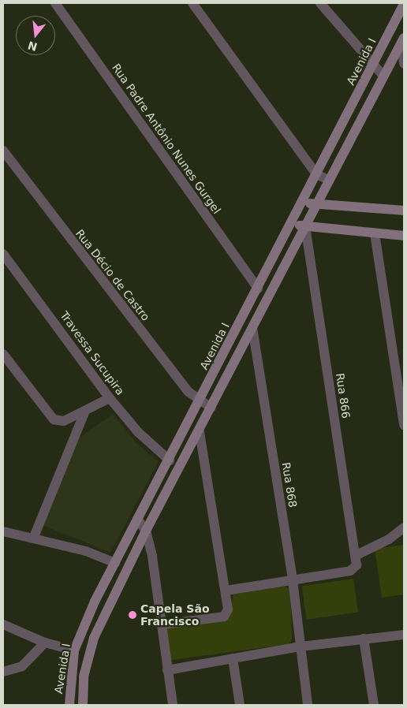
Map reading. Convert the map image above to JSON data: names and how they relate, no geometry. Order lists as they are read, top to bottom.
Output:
{
  "streets": {
    "street": [
      "Avenida I",
      "Rua Padre Antônio Nunes Gurgel",
      "Rua Décio de Castro",
      "Travessa Sucupira",
      "Rua 866",
      "Rua 868"
    ]
  },
  "crossings": [
    ["Avenida I", "Rua Padre Antônio Nunes Gurgel"],
    ["Avenida I", "Rua Décio de Castro"],
    ["Avenida I", "Travessa Sucupira"],
    ["Avenida I", "Rua 866"],
    ["Avenida I", "Rua 868"],
    ["Rua 866", "Rua 868"]
  ],
  "places": ["Capela São Francisco"],
  "north": "bottom"
}
